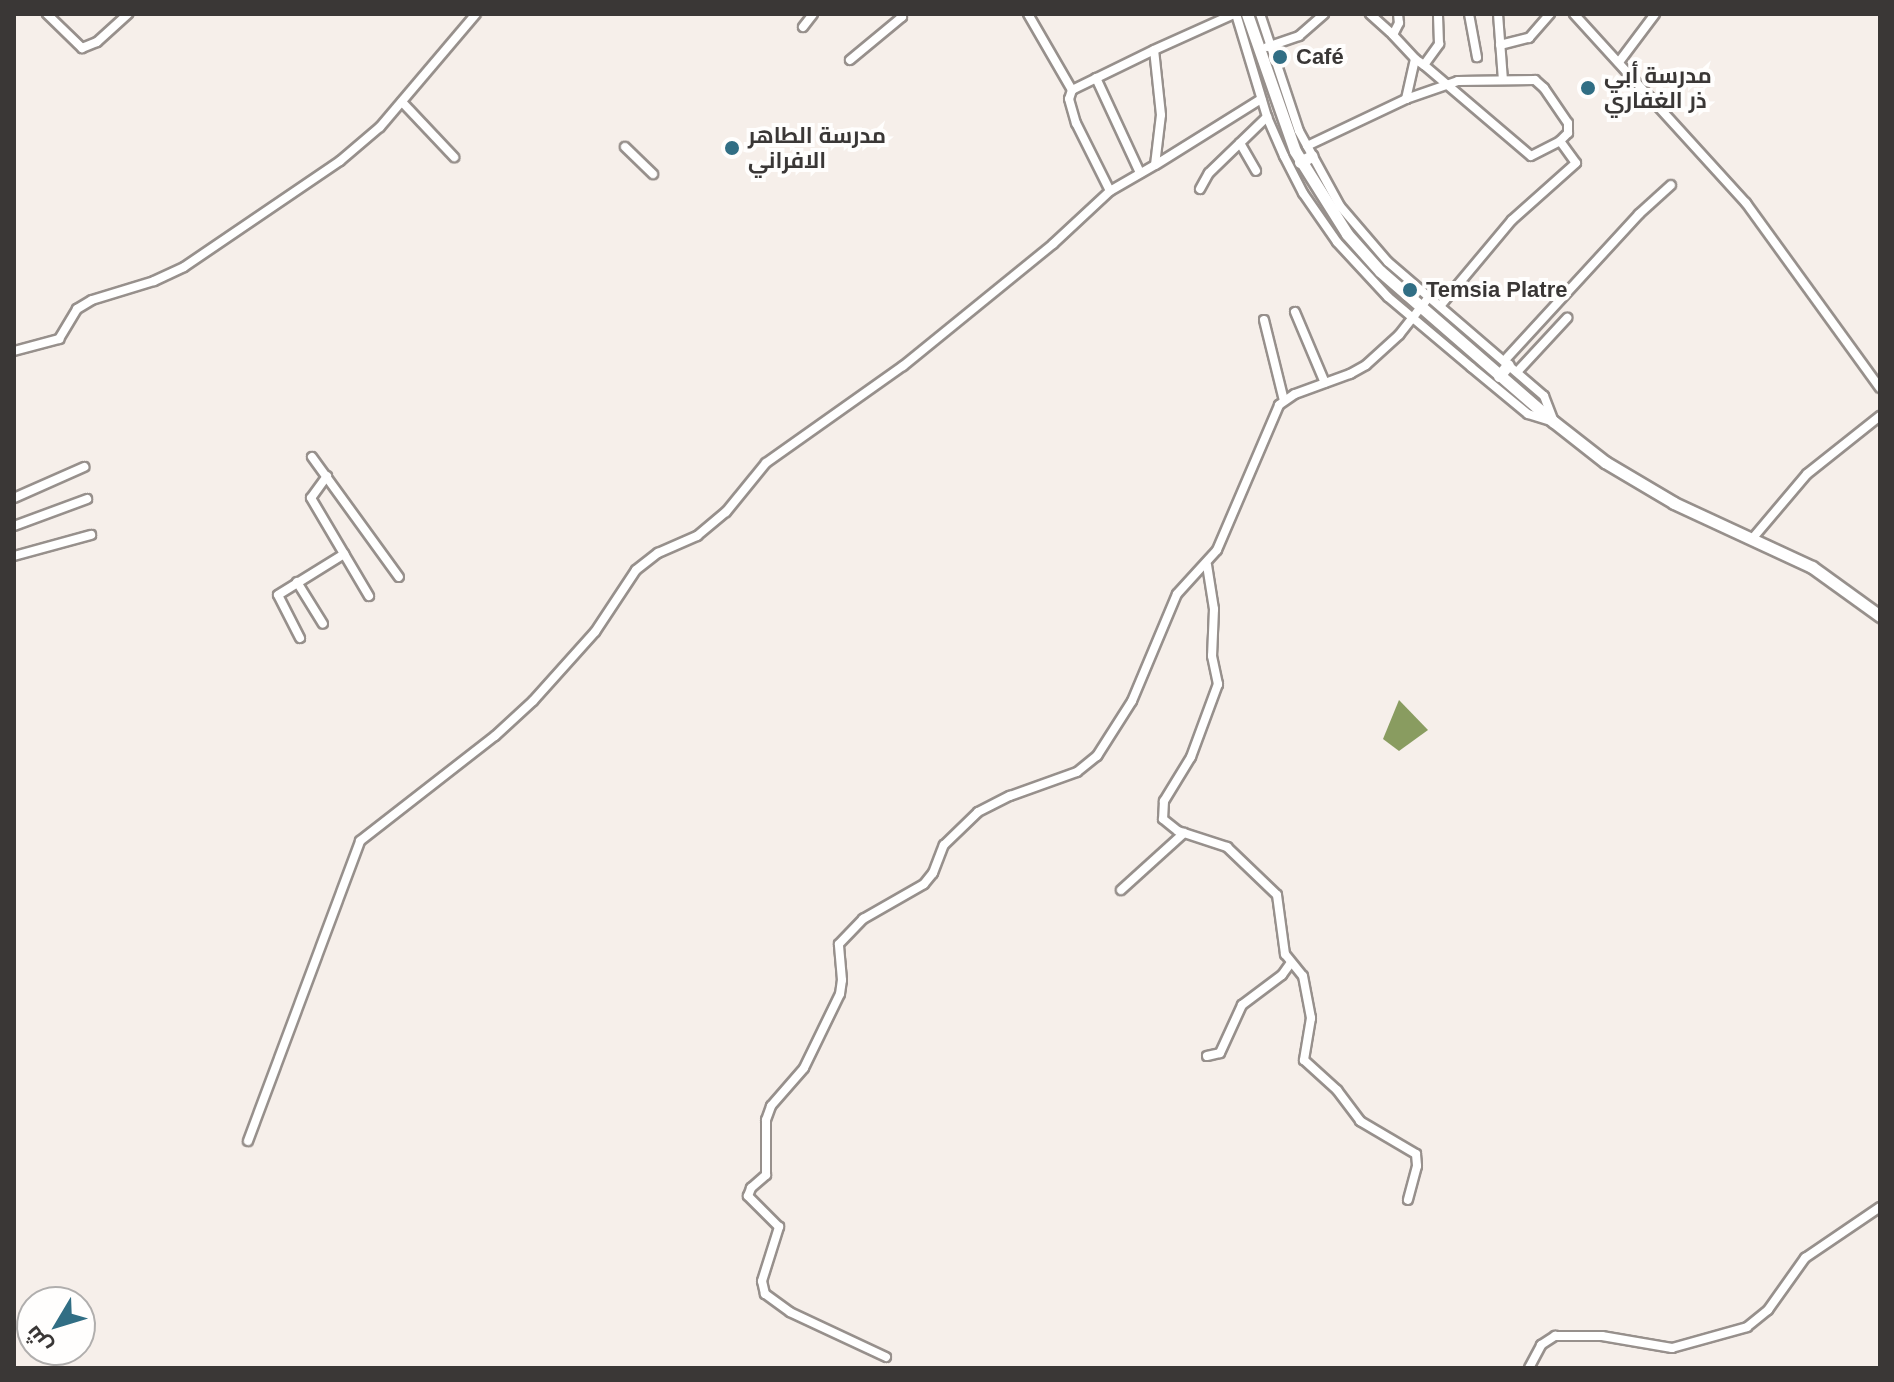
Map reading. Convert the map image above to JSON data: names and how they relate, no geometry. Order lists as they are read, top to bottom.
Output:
{
  "places": [
    "Café",
    "مدرسة أبي ذر الغفاري",
    "مدرسة الطاهر الافراني",
    "Temsia Platre"
  ],
  "north": "bottom left"
}
